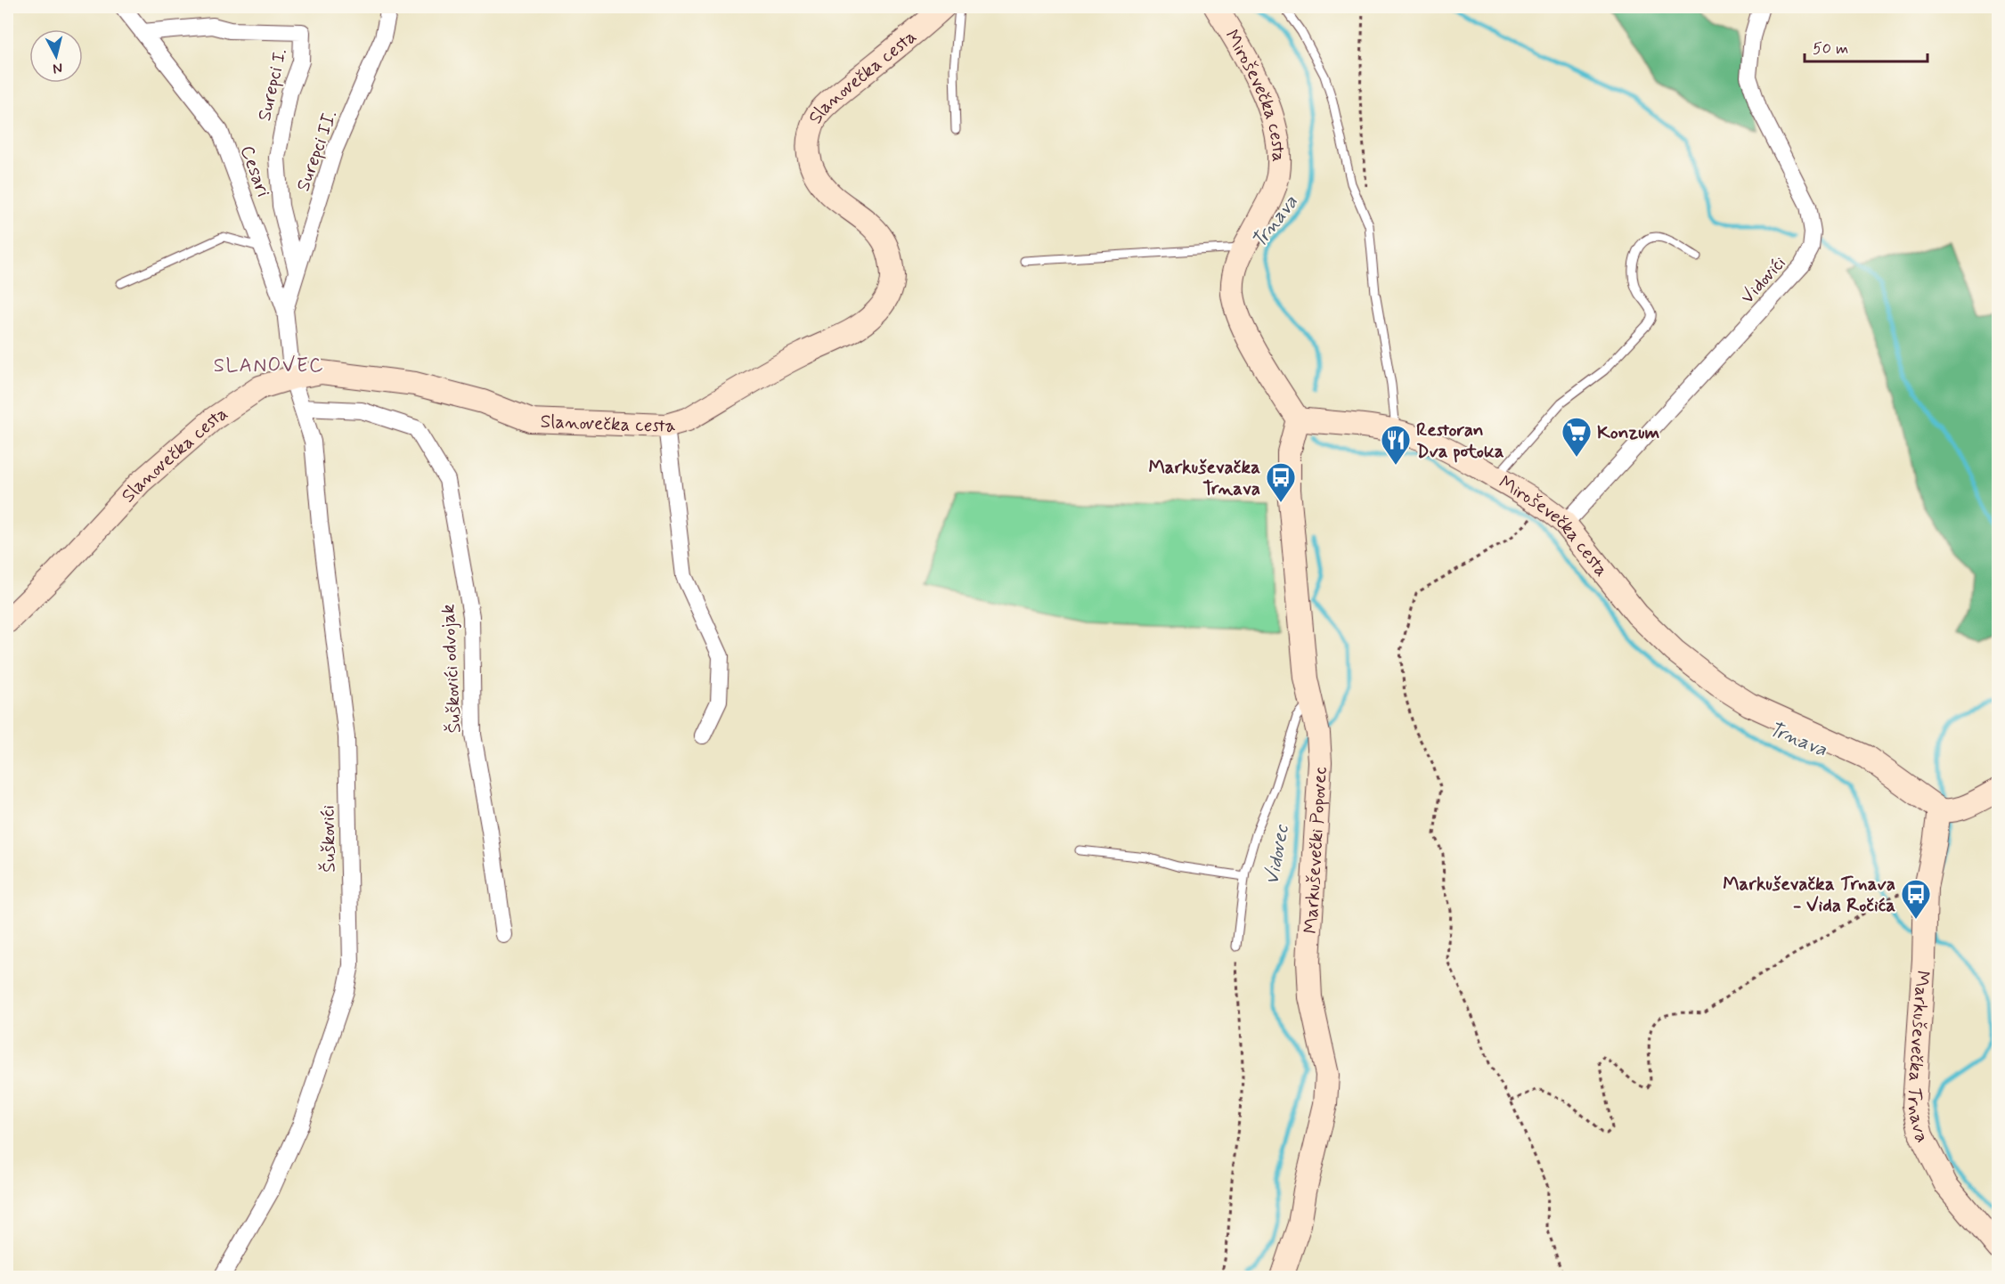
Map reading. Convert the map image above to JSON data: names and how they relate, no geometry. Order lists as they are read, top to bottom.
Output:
{
  "streets": {
    "street": [
      "Slanovečka cesta",
      "Surepci I.",
      "Miroševečka cesta",
      "Surepci II.",
      "Cesari",
      "Vidovići",
      "Šuškovići odvojak",
      "Šuškovići",
      "Markuševečki Popovec",
      "Markuševečka Trnava"
    ]
  },
  "crossings": [
    ["Slanovečka cesta", "Cesari"],
    ["Slanovečka cesta", "Šuškovići"],
    ["Surepci I.", "Surepci II."],
    ["Surepci I.", "Cesari"],
    ["Miroševečka cesta", "Vidovići"],
    ["Miroševečka cesta", "Markuševečki Popovec"],
    ["Miroševečka cesta", "Markuševečka Trnava"],
    ["Surepci II.", "Cesari"],
    ["Cesari", "Šuškovići"],
    ["Šuškovići odvojak", "Šuškovići"]
  ],
  "districts": ["SLANOVEC"],
  "water": ["Trnava", "Vidovec"],
  "places": {
    "supermarket": ["Konzum"],
    "restaurant": ["Restoran Dva potoka"],
    "bus stop": ["Markuševačka Trnava", "Markuševačka Trnava - Vida Ročića"]
  },
  "scale_bar": "50 m",
  "north": "bottom"
}
